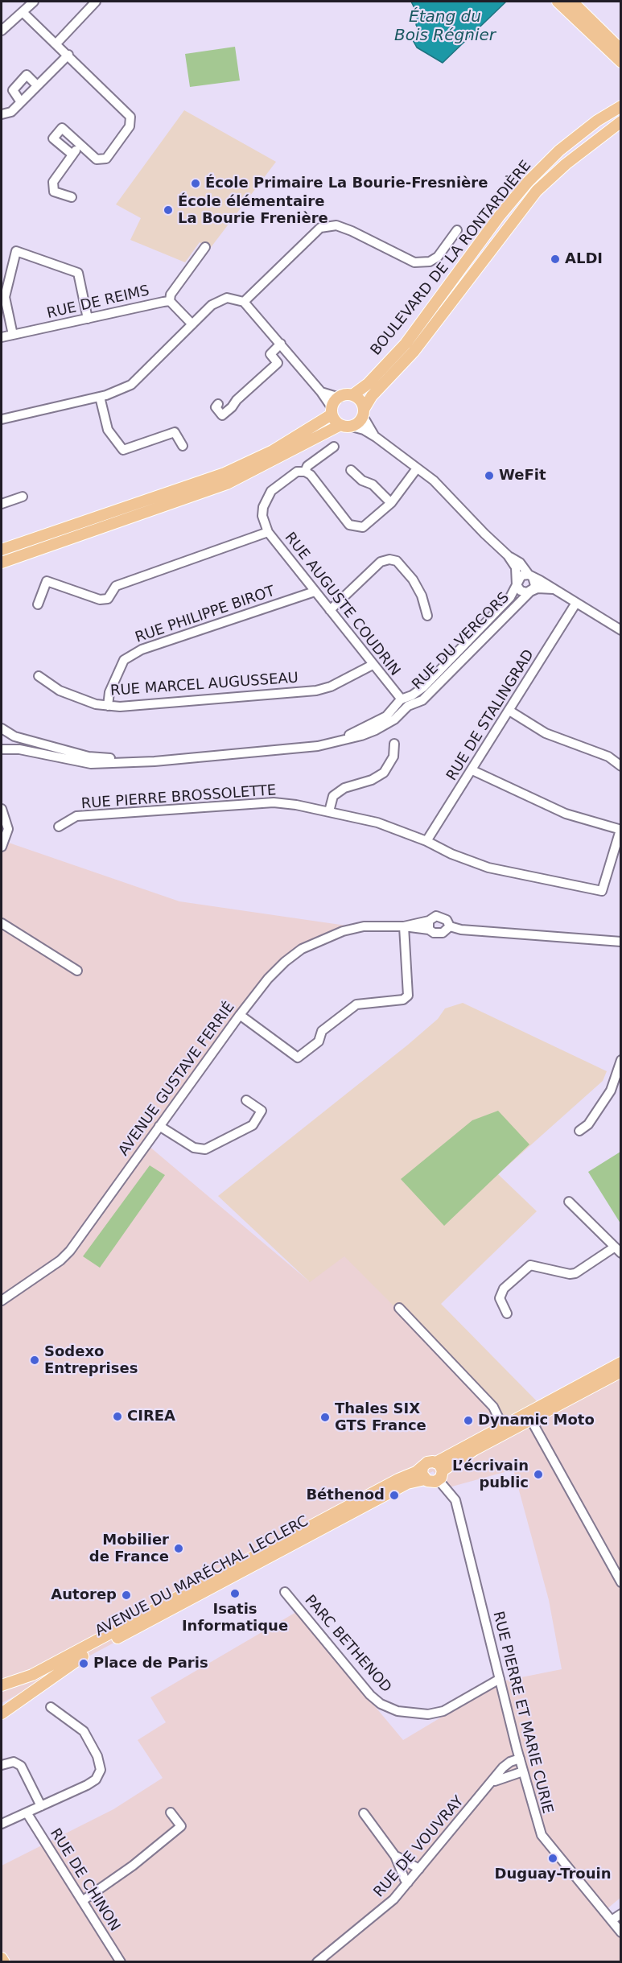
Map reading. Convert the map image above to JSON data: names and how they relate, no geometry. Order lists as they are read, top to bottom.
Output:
{
  "streets": {
    "main road": ["BOULEVARD DE LA RONTARDIÈRE", "AVENUE DU MARÉCHAL LECLERC"],
    "street": [
      "RUE DE REIMS",
      "RUE AUGUSTE COUDRIN",
      "RUE PHILIPPE BIROT",
      "RUE DU VERCORS",
      "RUE MARCEL AUGUSSEAU",
      "RUE DE STALINGRAD",
      "RUE PIERRE BROSSOLETTE",
      "AVENUE GUSTAVE FERRIÉ",
      "PARC BETHENOD",
      "RUE PIERRE ET MARIE CURIE",
      "RUE DE VOUVRAY",
      "RUE DE CHINON"
    ]
  },
  "crossings": [
    ["RUE AUGUSTE COUDRIN", "RUE PHILIPPE BIROT"],
    ["RUE AUGUSTE COUDRIN", "RUE DU VERCORS"],
    ["RUE AUGUSTE COUDRIN", "RUE MARCEL AUGUSSEAU"],
    ["RUE PHILIPPE BIROT", "RUE MARCEL AUGUSSEAU"],
    ["RUE DE STALINGRAD", "RUE PIERRE BROSSOLETTE"],
    ["AVENUE DU MARÉCHAL LECLERC", "RUE PIERRE ET MARIE CURIE"],
    ["PARC BETHENOD", "RUE PIERRE ET MARIE CURIE"],
    ["RUE PIERRE ET MARIE CURIE", "RUE DE VOUVRAY"]
  ],
  "water": ["Étang du Bois Régnier"],
  "places": [
    "École Primaire La Bourie-Fresnière",
    "École élémentaire La Bourie Frenière",
    "ALDI",
    "WeFit",
    "Sodexo Entreprises",
    "CIREA",
    "Thales SIX GTS France",
    "Dynamic Moto",
    "L’écrivain public",
    "Béthenod",
    "Mobilier de France",
    "Isatis Informatique",
    "Autorep",
    "Place de Paris",
    "Duguay-Trouin"
  ]
}
